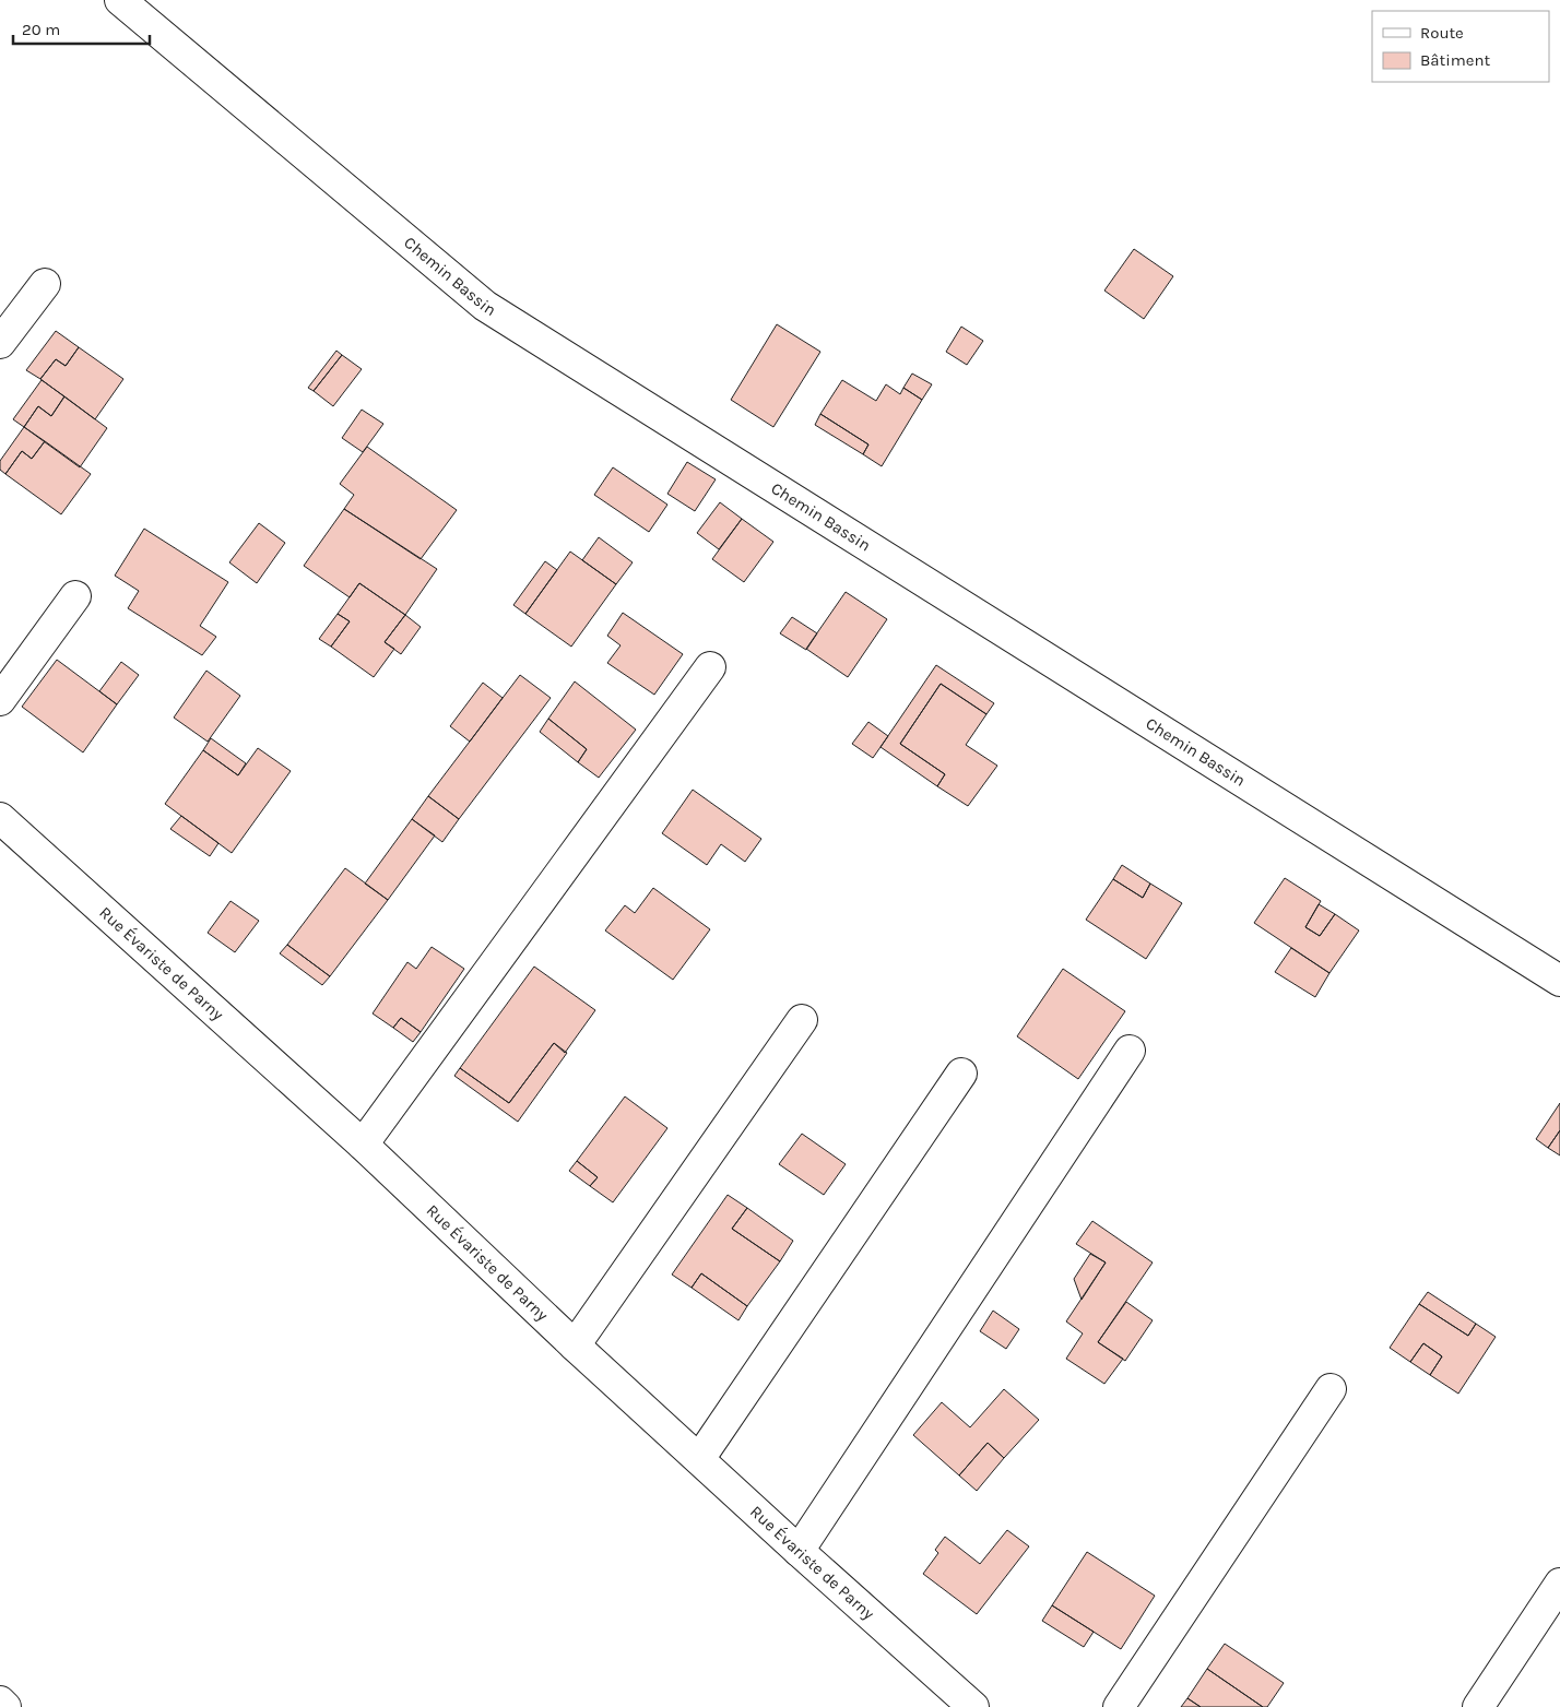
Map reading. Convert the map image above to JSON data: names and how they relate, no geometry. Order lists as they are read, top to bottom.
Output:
{
  "streets": {
    "street": ["Chemin Bassin", "Rue Évariste de Parny"]
  },
  "legend": ["Route", "Bâtiment"],
  "scale_bar": "20 m"
}
